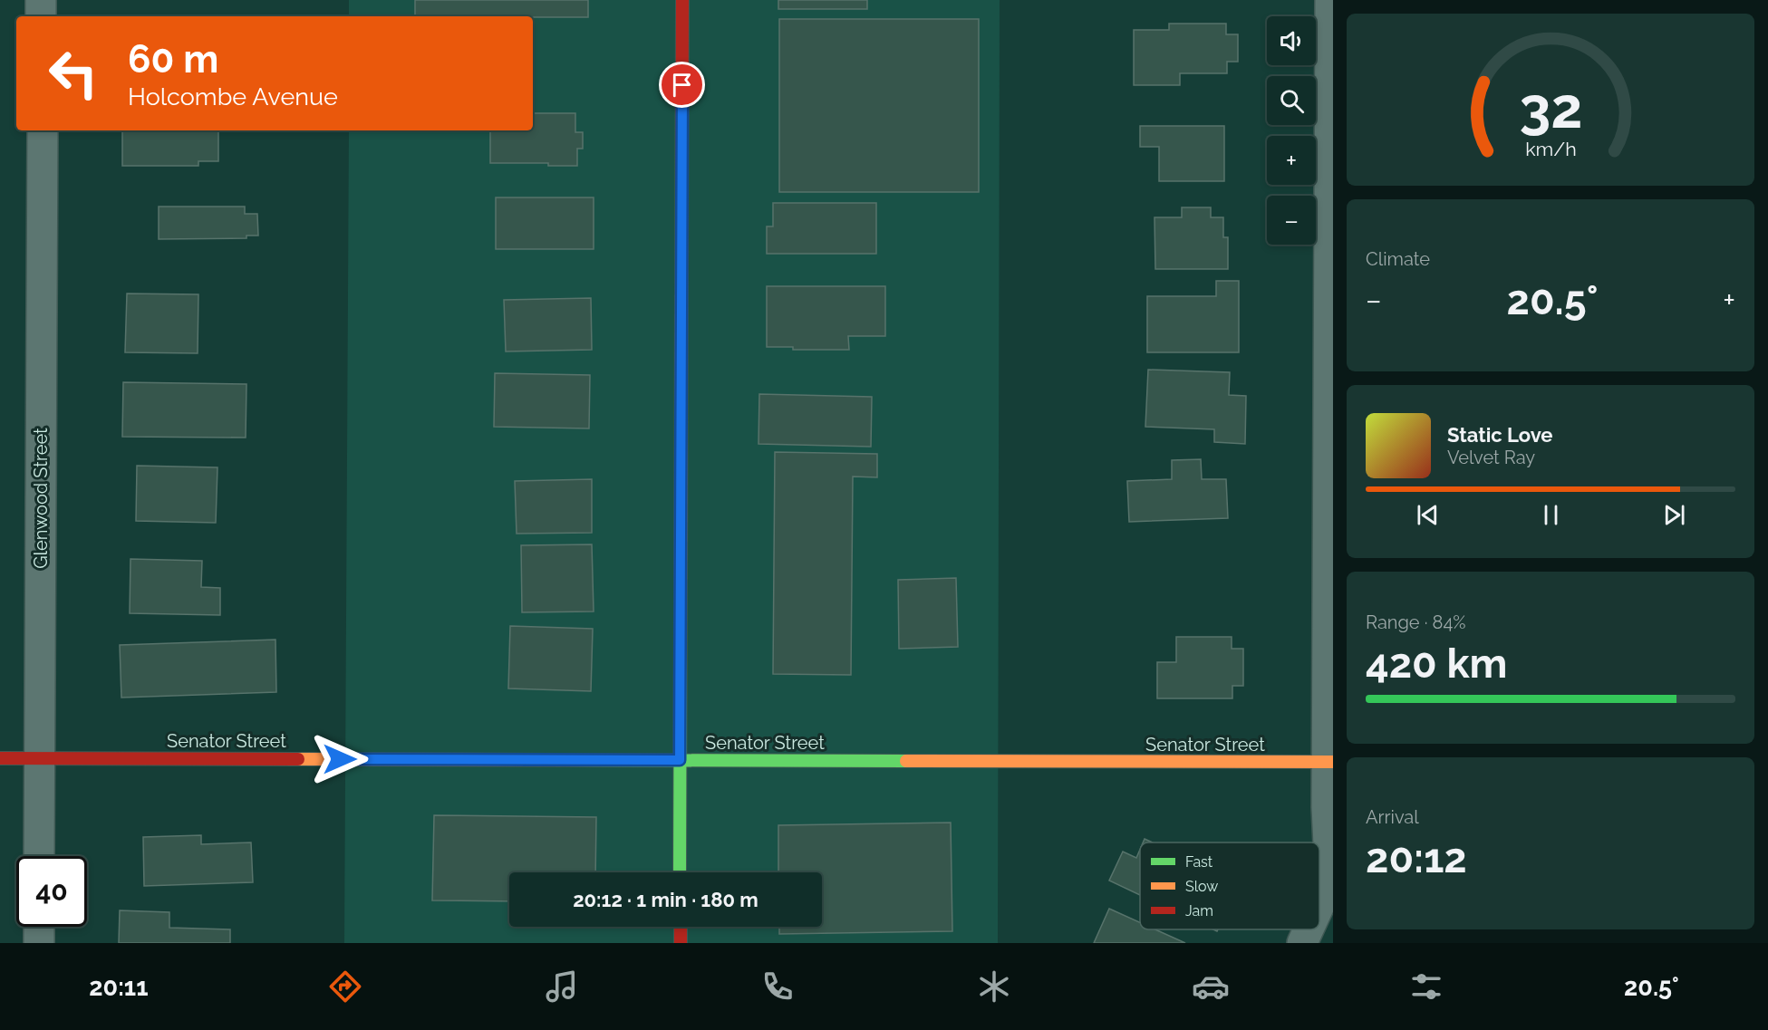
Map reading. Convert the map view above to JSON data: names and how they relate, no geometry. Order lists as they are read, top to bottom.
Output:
{
  "streets": {
    "street": ["Glenwood Street", "Senator Street"]
  },
  "crossings": [
    ["Glenwood Street", "Senator Street"]
  ],
  "legend": ["Fast", "Slow", "Jam"],
  "page": {
    "map_buttons": ["+", "−"],
    "turn": ["60 m", "Holcombe Avenue"],
    "tile": [
      "Climate",
      ["Range · 84%", "420 km"],
      ["Arrival", "20:12"]
    ],
    "heat": ["−", "20.5°", "+"],
    "song": ["Static Love", "Velvet Ray"],
    "limit": "40",
    "trip": "20:12 · 1 min · 180 m",
    "tabs": ["20:11", "20.5°"],
    "gauge": ["32", "km/h"]
  }
}
